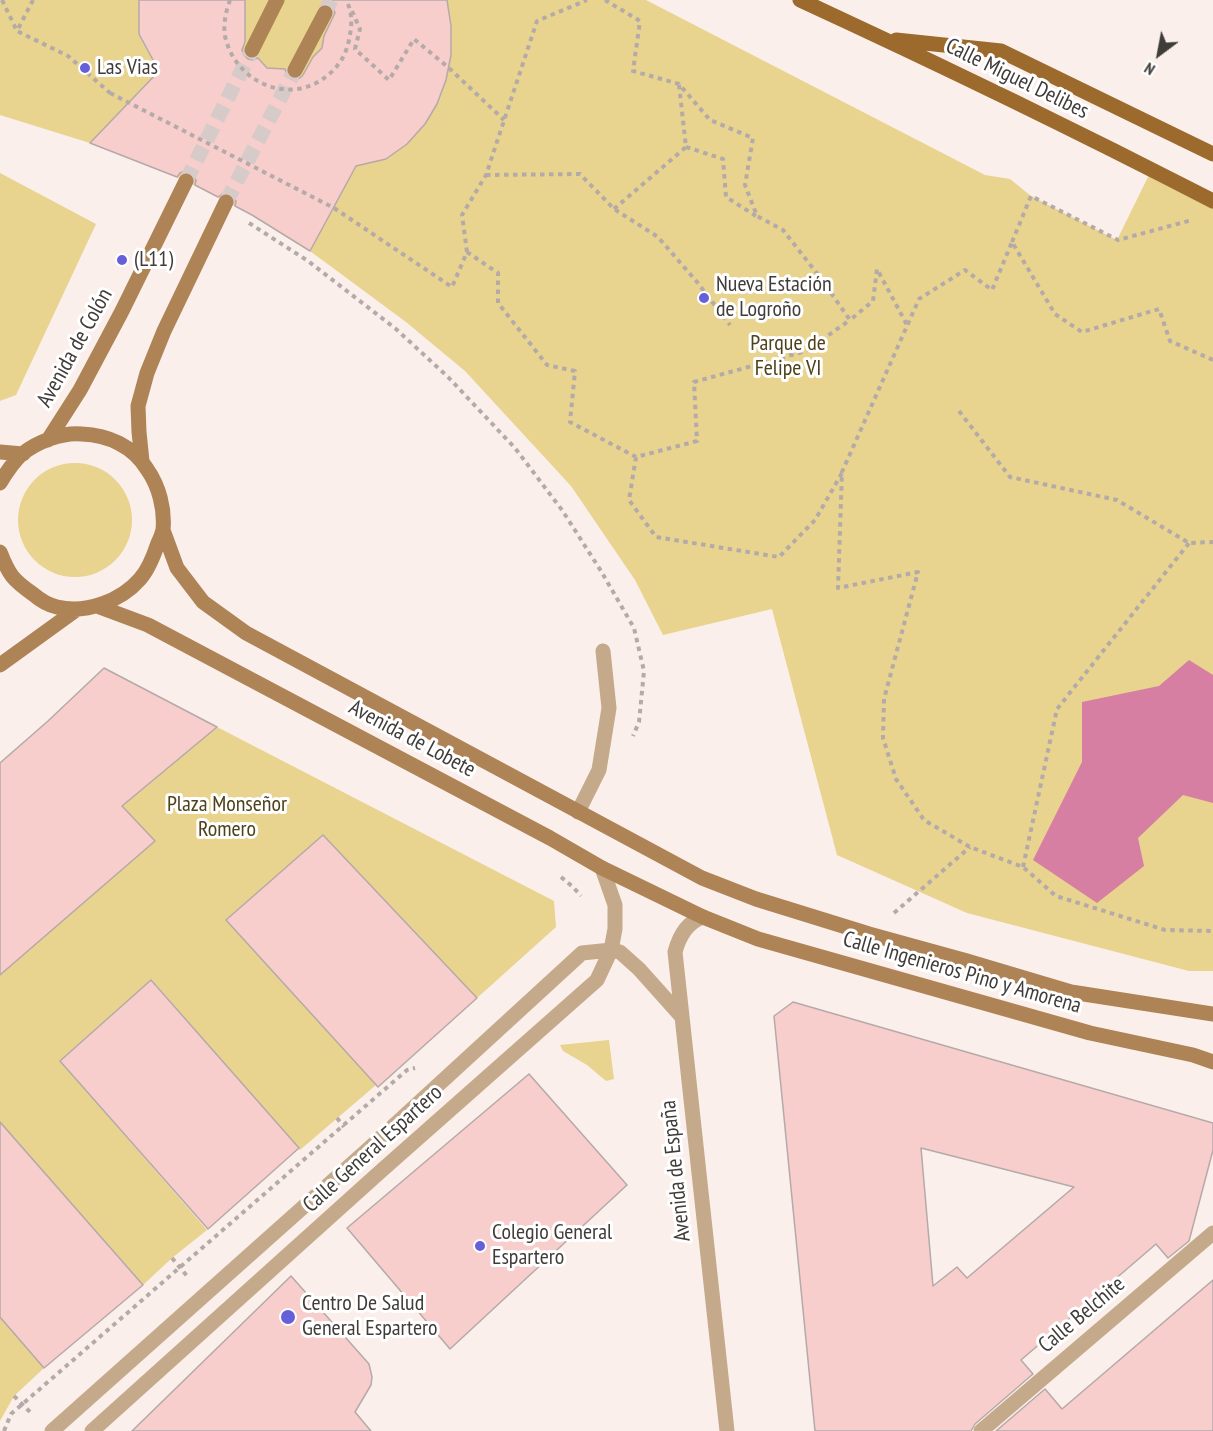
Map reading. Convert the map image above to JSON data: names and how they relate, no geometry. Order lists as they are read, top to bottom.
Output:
{
  "streets": {
    "main road": [
      "Calle Miguel Delibes",
      "Avenida de Colón",
      "Avenida de Lobete",
      "Calle Ingenieros Pino y Amorena"
    ],
    "street": ["Calle General Espartero", "Avenida de España", "Calle Belchite"]
  },
  "crossings": [
    ["Avenida de Lobete", "Calle Ingenieros Pino y Amorena"],
    ["Avenida de Lobete", "Calle General Espartero"],
    ["Avenida de Lobete", "Avenida de España"],
    ["Calle Ingenieros Pino y Amorena", "Avenida de España"]
  ],
  "parks": ["Parque de Felipe VI", "Plaza Monseñor Romero"],
  "places": [
    "Las Vias",
    "(L11)",
    "Nueva Estación de Logroño",
    "Colegio General Espartero",
    "Centro De Salud General Espartero"
  ],
  "north": "bottom left"
}
